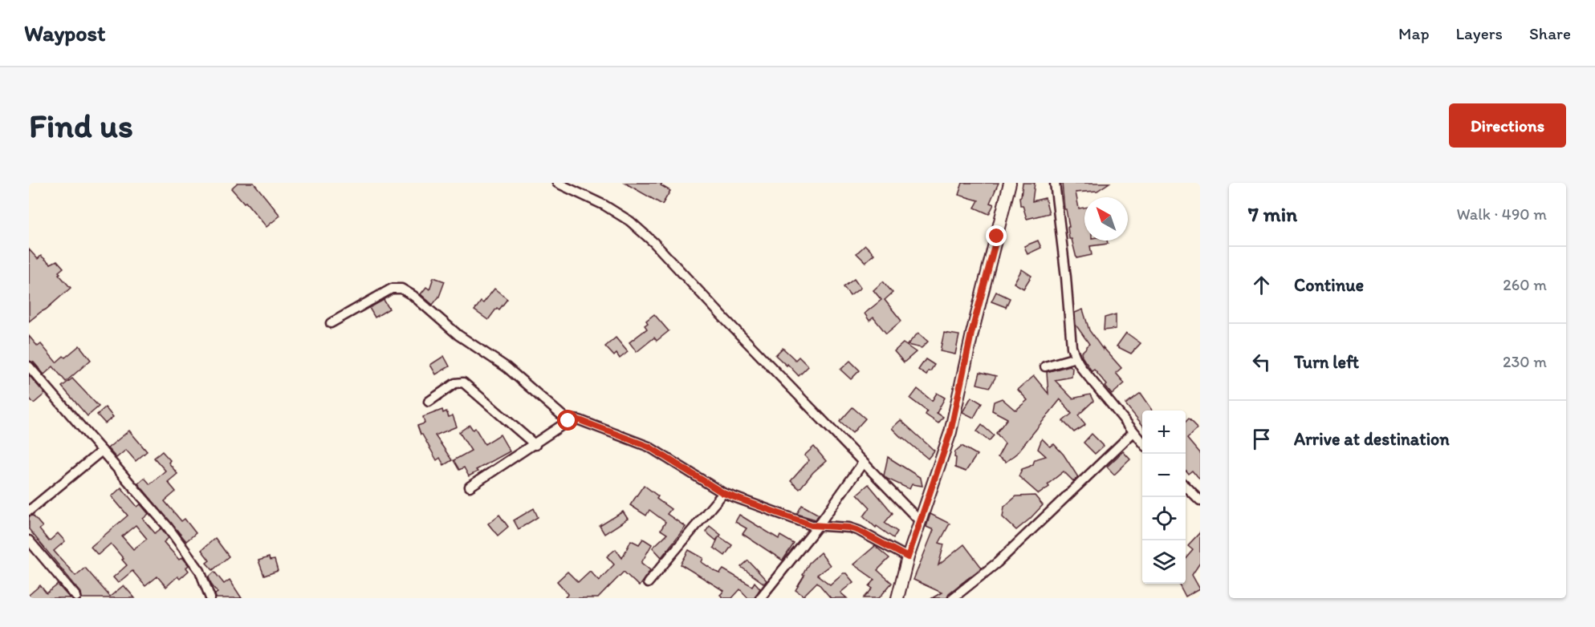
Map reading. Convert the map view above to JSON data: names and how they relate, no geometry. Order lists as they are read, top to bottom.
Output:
{
  "north": "top left",
  "page": {
    "header": "Waypost",
    "nav": ["Map", "Layers", "Share"],
    "buttons": "Directions",
    "title": "Find us",
    "heading": ["7 min", "Walk · 490 m"],
    "list": [
      ["Continue", "260 m"],
      ["Turn left", "230 m"],
      "Arrive at destination"
    ],
    "map_buttons": ["+", "−"]
  }
}
